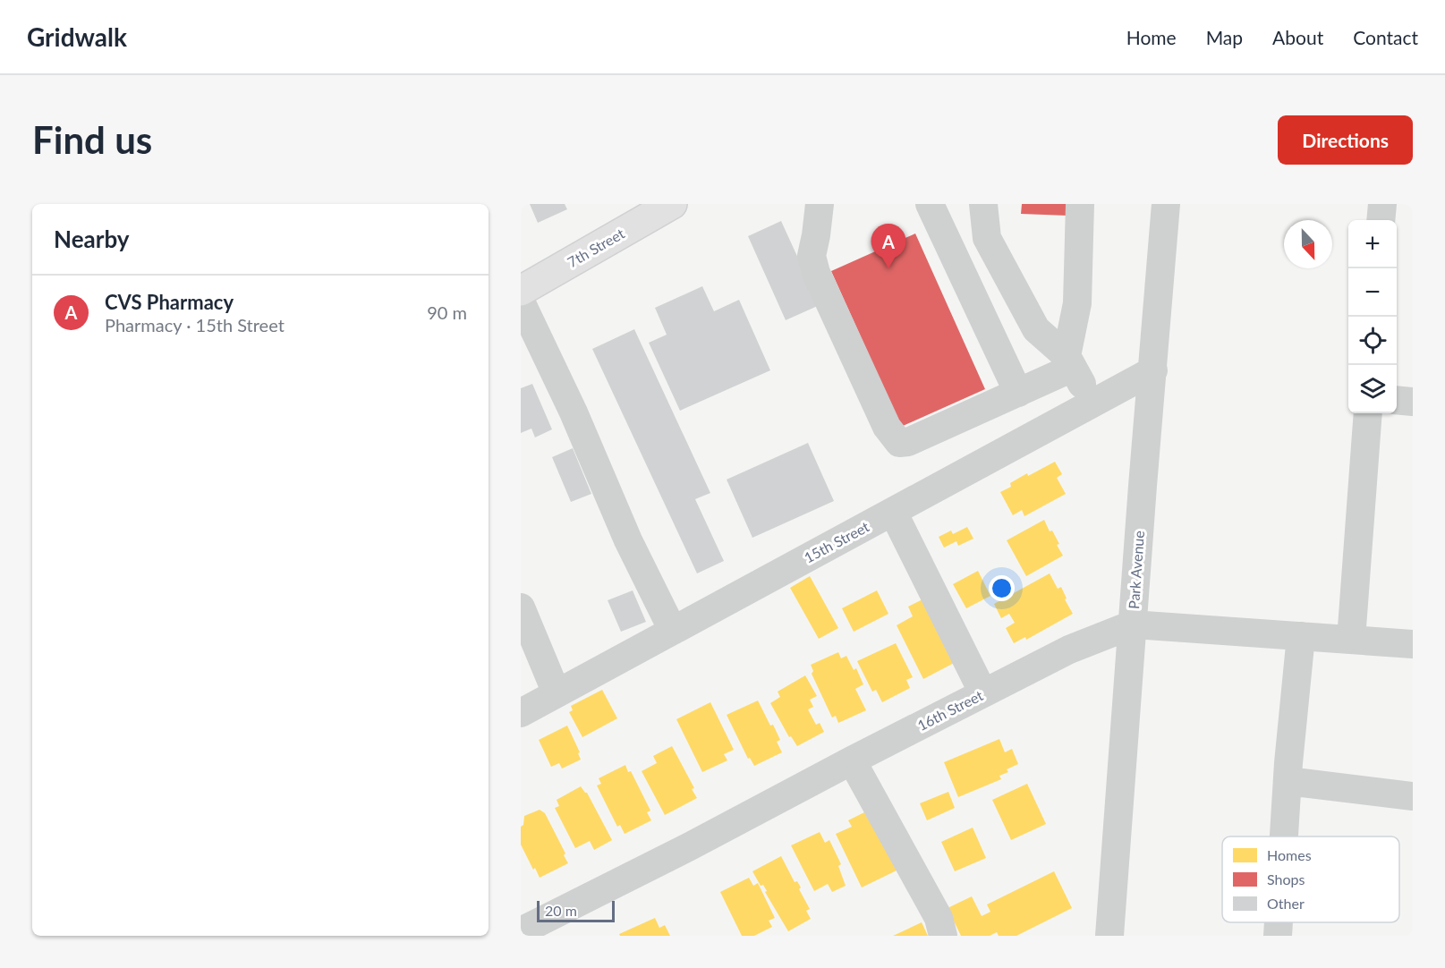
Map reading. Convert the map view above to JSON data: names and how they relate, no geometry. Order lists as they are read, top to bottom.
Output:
{
  "streets": {
    "main road": ["7th Street"],
    "street": ["15th Street", "Park Avenue", "16th Street"]
  },
  "crossings": [
    ["15th Street", "Park Avenue"],
    ["Park Avenue", "16th Street"]
  ],
  "legend": ["Homes", "Shops", "Other"],
  "scale_bar": "20 m",
  "north": "bottom",
  "page": {
    "header": "Gridwalk",
    "nav": [
      "Home",
      "Map",
      "About",
      "Contact"
    ],
    "buttons": "Directions",
    "title": "Find us",
    "heading": "Nearby",
    "map_buttons": ["+", "−"],
    "pins": "A",
    "list": [
      {
        "mark": "A",
        "name": "CVS Pharmacy",
        "note": "Pharmacy · 15th Street",
        "value": "90 m"
      }
    ],
    "scale": "20 m"
  }
}
